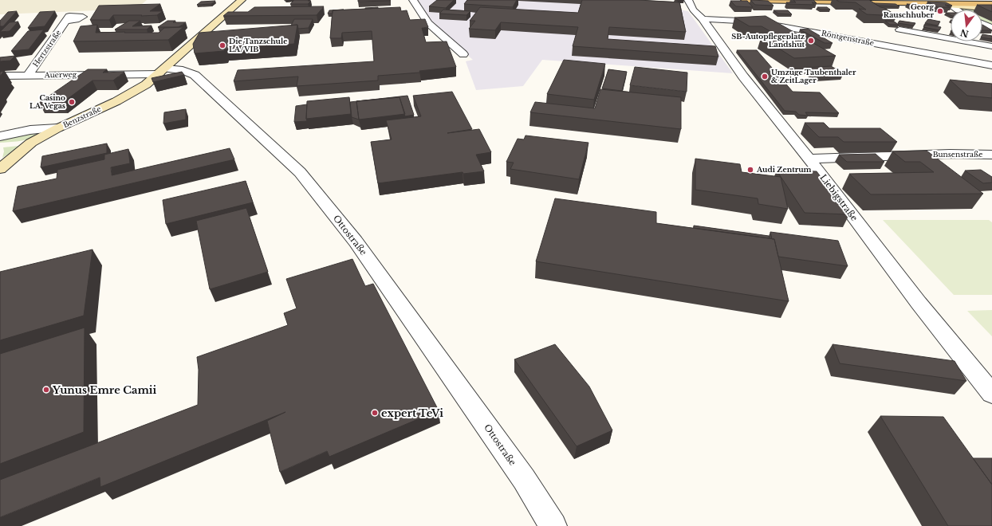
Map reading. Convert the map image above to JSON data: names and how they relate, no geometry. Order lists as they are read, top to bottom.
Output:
{
  "streets": {
    "street": [
      "Röntgenstraße",
      "Hertzstraße",
      "Auerweg",
      "Benzstraße",
      "Bunsenstraße",
      "Liebigstraße",
      "Ottostraße"
    ]
  },
  "crossings": [
    ["Röntgenstraße", "Liebigstraße"],
    ["Hertzstraße", "Auerweg"],
    ["Auerweg", "Benzstraße"],
    ["Auerweg", "Ottostraße"],
    ["Benzstraße", "Ottostraße"],
    ["Bunsenstraße", "Liebigstraße"]
  ],
  "places": [
    "Georg Rauschhuber",
    "SB-Autopflegeplatz Landshut",
    "Die Tanzschule LA/VIB",
    "Umzüge Taubenthaler & ZeitLager",
    "Casino LA. Vegas",
    "Audi Zentrum",
    "Yunus Emre Camii",
    "expert TeVi"
  ],
  "north": "bottom"
}
